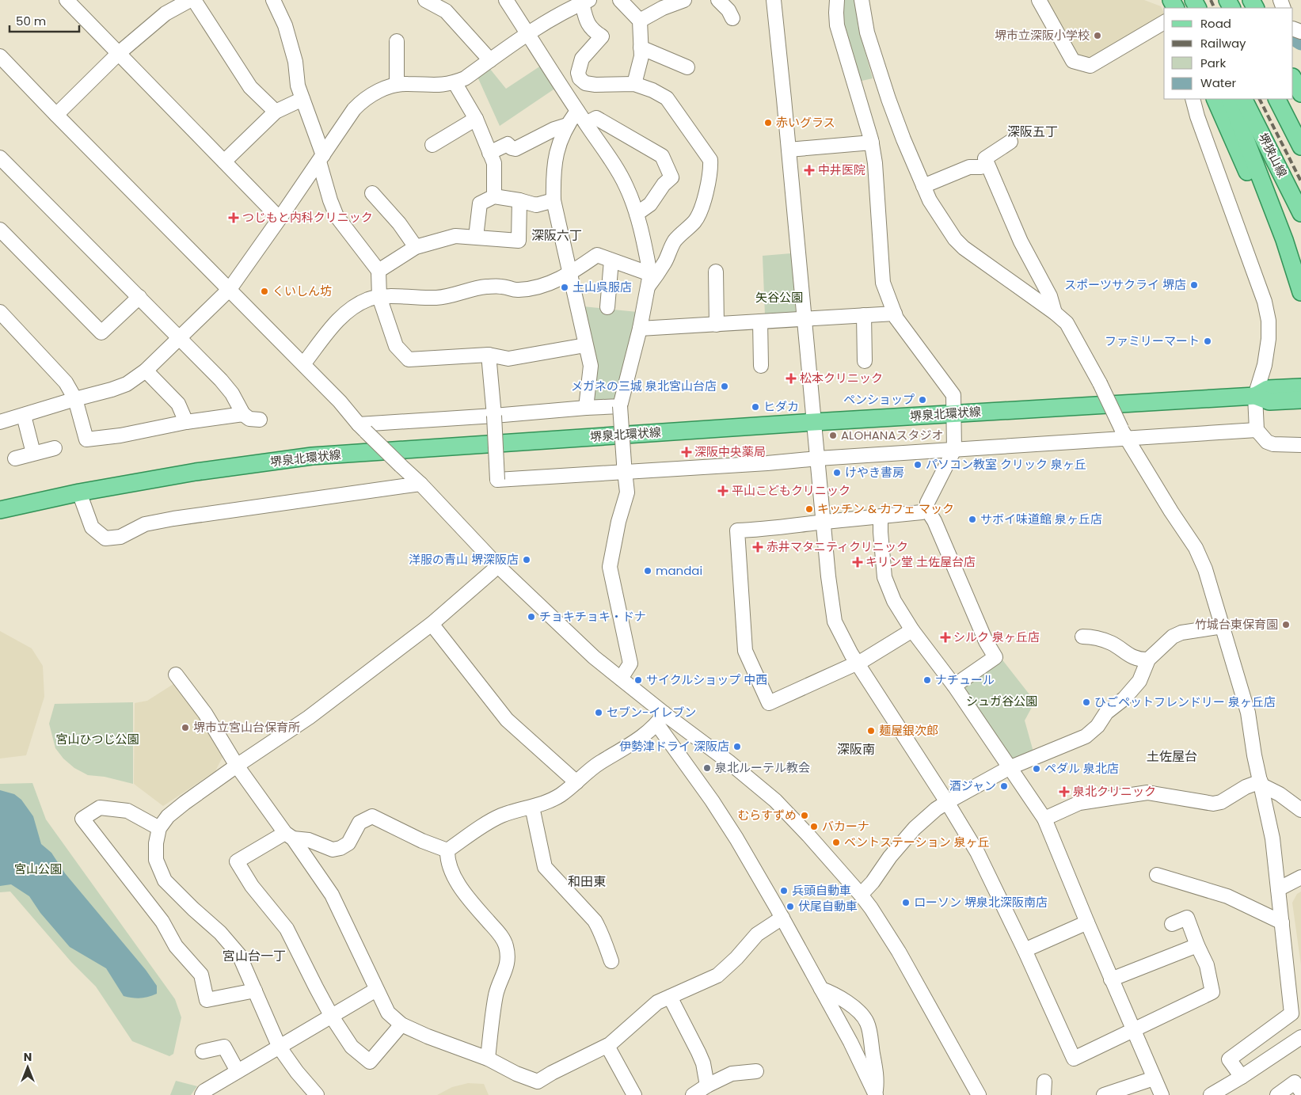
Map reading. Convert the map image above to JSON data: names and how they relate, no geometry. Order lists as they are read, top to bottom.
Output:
{
  "streets": {
    "main road": ["堺狭山線", "堺泉北環状線"]
  },
  "districts": [
    "深阪五丁",
    "深阪六丁",
    "深阪南",
    "土佐屋台",
    "和田東",
    "宮山台一丁"
  ],
  "parks": [
    "矢谷公園",
    "シュガ谷公園",
    "宮山ひつじ公園",
    "宮山公園"
  ],
  "places": {
    "other": [
      "堺市立深阪小学校",
      "赤いグラス",
      "スポーツサクライ 堺店",
      "土山呉服店",
      "くいしん坊",
      "ファミリーマート",
      "メガネの三城 泉北宮山台店",
      "ペンショップ",
      "ヒダカ",
      "ALOHANAスタジオ",
      "パソコン教室 クリック 泉ヶ丘",
      "けやき書房",
      "キッチン & カフェ マック",
      "サボイ味道館 泉ヶ丘店",
      "洋服の青山 堺深阪店",
      "mandai",
      "チョキチョキ・ドナ",
      "竹城台東保育園",
      "サイクルショップ 中西",
      "ナチュール",
      "ひごペットフレンドリー 泉ヶ丘店",
      "セブン-イレブン",
      "堺市立宮山台保育所",
      "麺屋銀次郎",
      "伊勢津ドライ 深阪店",
      "泉北ルーテル教会",
      "ペダル 泉北店",
      "酒ジャン",
      "むらすずめ",
      "バカーナ",
      "ベントステーション 泉ヶ丘",
      "兵頭自動車",
      "ローソン 堺泉北深阪南店",
      "伏尾自動車"
    ],
    "health": [
      "中井医院",
      "つじもと内科クリニック",
      "松本クリニック",
      "深阪中央薬局",
      "平山こどもクリニック",
      "赤井マタニティクリニック",
      "キリン堂 土佐屋台店",
      "シルク 泉ヶ丘店",
      "泉北クリニック"
    ]
  },
  "legend": [
    "Road",
    "Railway",
    "Park",
    "Water"
  ],
  "scale_bar": "50 m",
  "north": "top"
}
